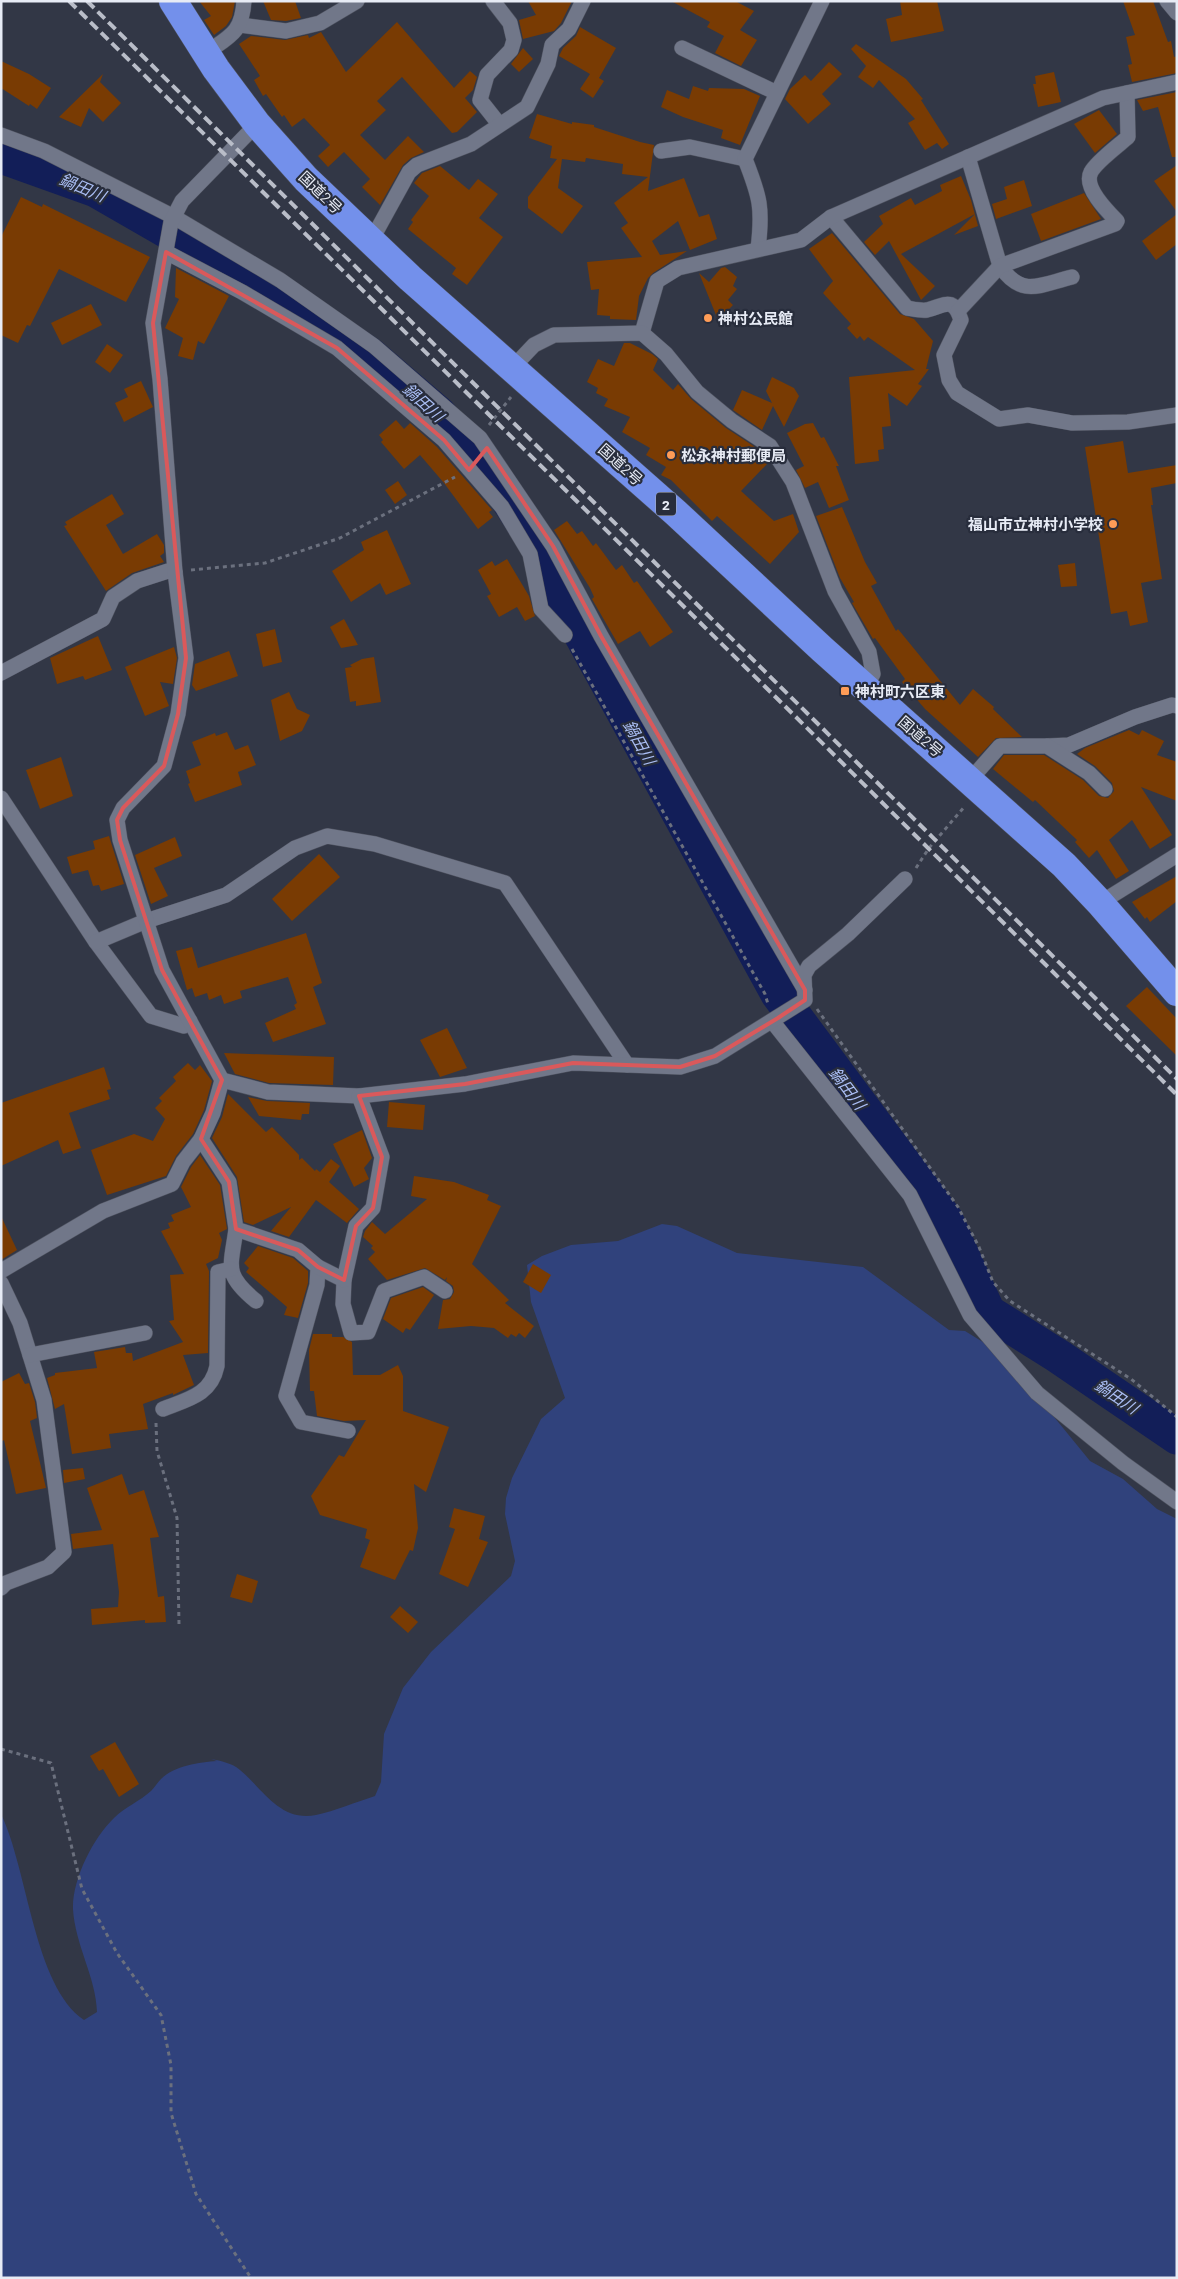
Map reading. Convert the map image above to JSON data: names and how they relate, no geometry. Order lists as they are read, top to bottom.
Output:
{
  "streets": {
    "highway": ["国道2号", "2"]
  },
  "water": ["鍋田川"],
  "places": {
    "other": ["神村公民館", "松永神村郵便局", "福山市立神村小学校"],
    "transit": ["神村町六区東"]
  }
}
